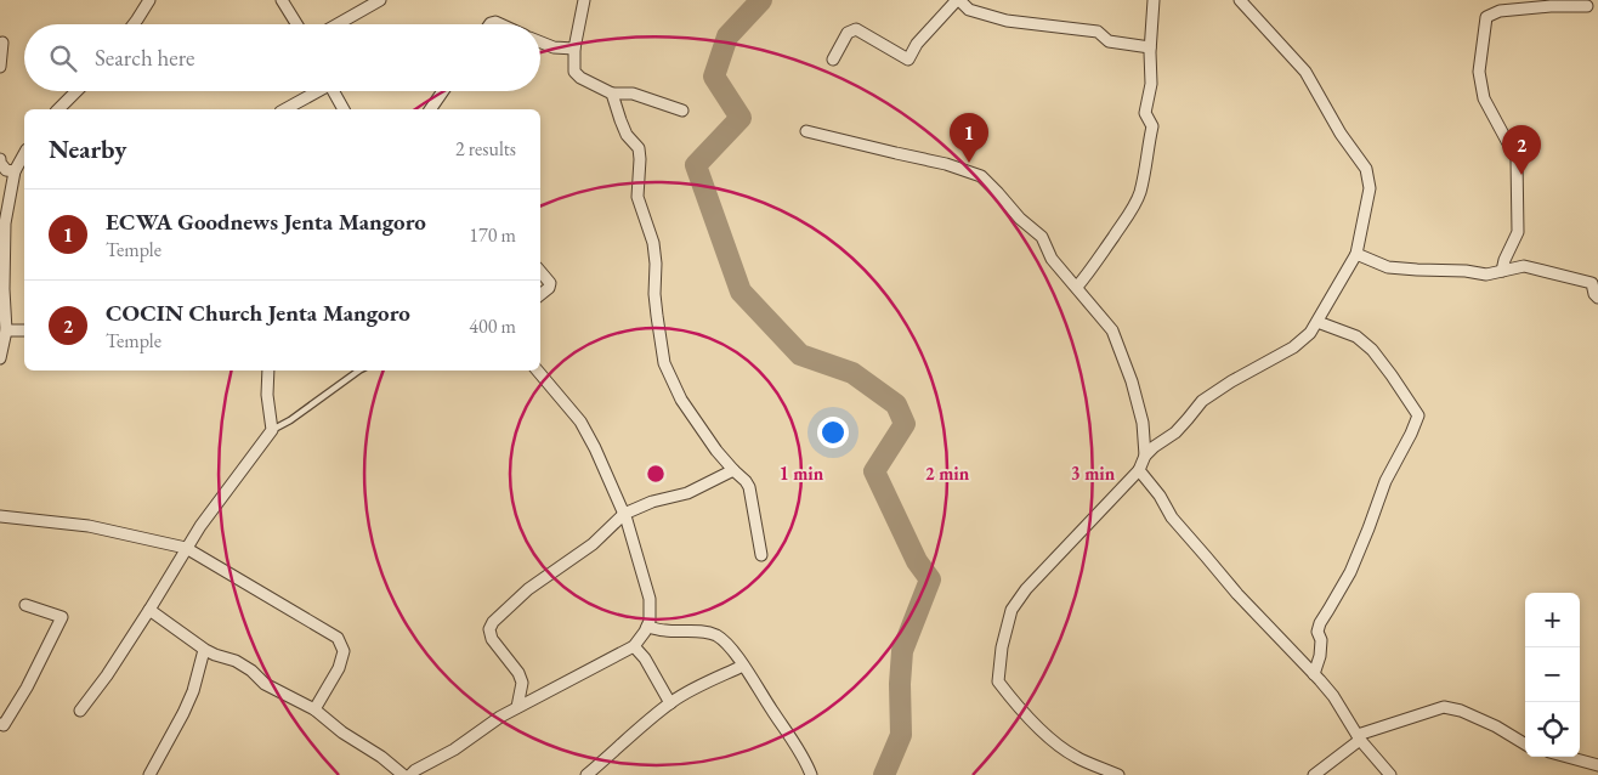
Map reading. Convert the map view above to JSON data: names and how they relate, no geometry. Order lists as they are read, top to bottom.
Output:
{
  "page": {
    "search": "Search here",
    "heading": ["Nearby", "2 results"],
    "pins": ["1", "2"],
    "list": [
      {
        "mark": "1",
        "name": "ECWA Goodnews Jenta Mangoro",
        "note": "Temple",
        "value": "170 m"
      },
      {
        "mark": "2",
        "name": "COCIN Church Jenta Mangoro",
        "note": "Temple",
        "value": "400 m"
      }
    ],
    "map_buttons": ["+", "−"]
  },
  "rings": ["1 min", "2 min", "3 min"]
}
